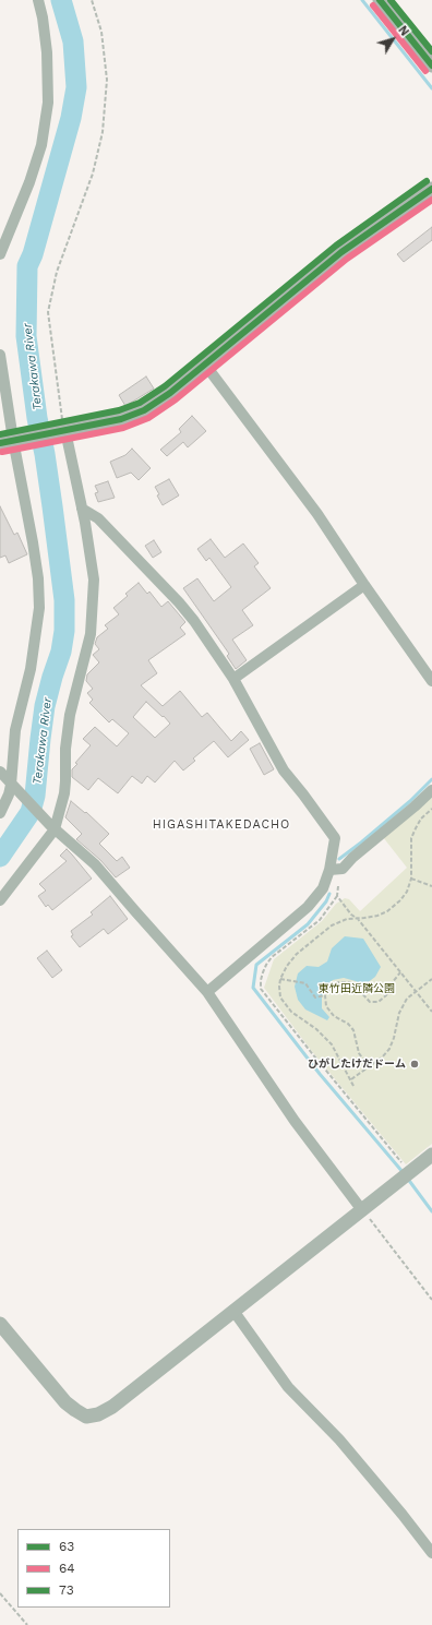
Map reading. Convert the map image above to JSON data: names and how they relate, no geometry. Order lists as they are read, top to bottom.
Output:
{
  "districts": ["HIGASHITAKEDACHO"],
  "water": ["Terakawa River"],
  "parks": ["東竹田近隣公園"],
  "places": ["ひがしたけだドーム"],
  "lines": ["transit line 63", "transit line 73", "transit line 64"],
  "legend": ["63", "64", "73"],
  "north": "top right"
}
